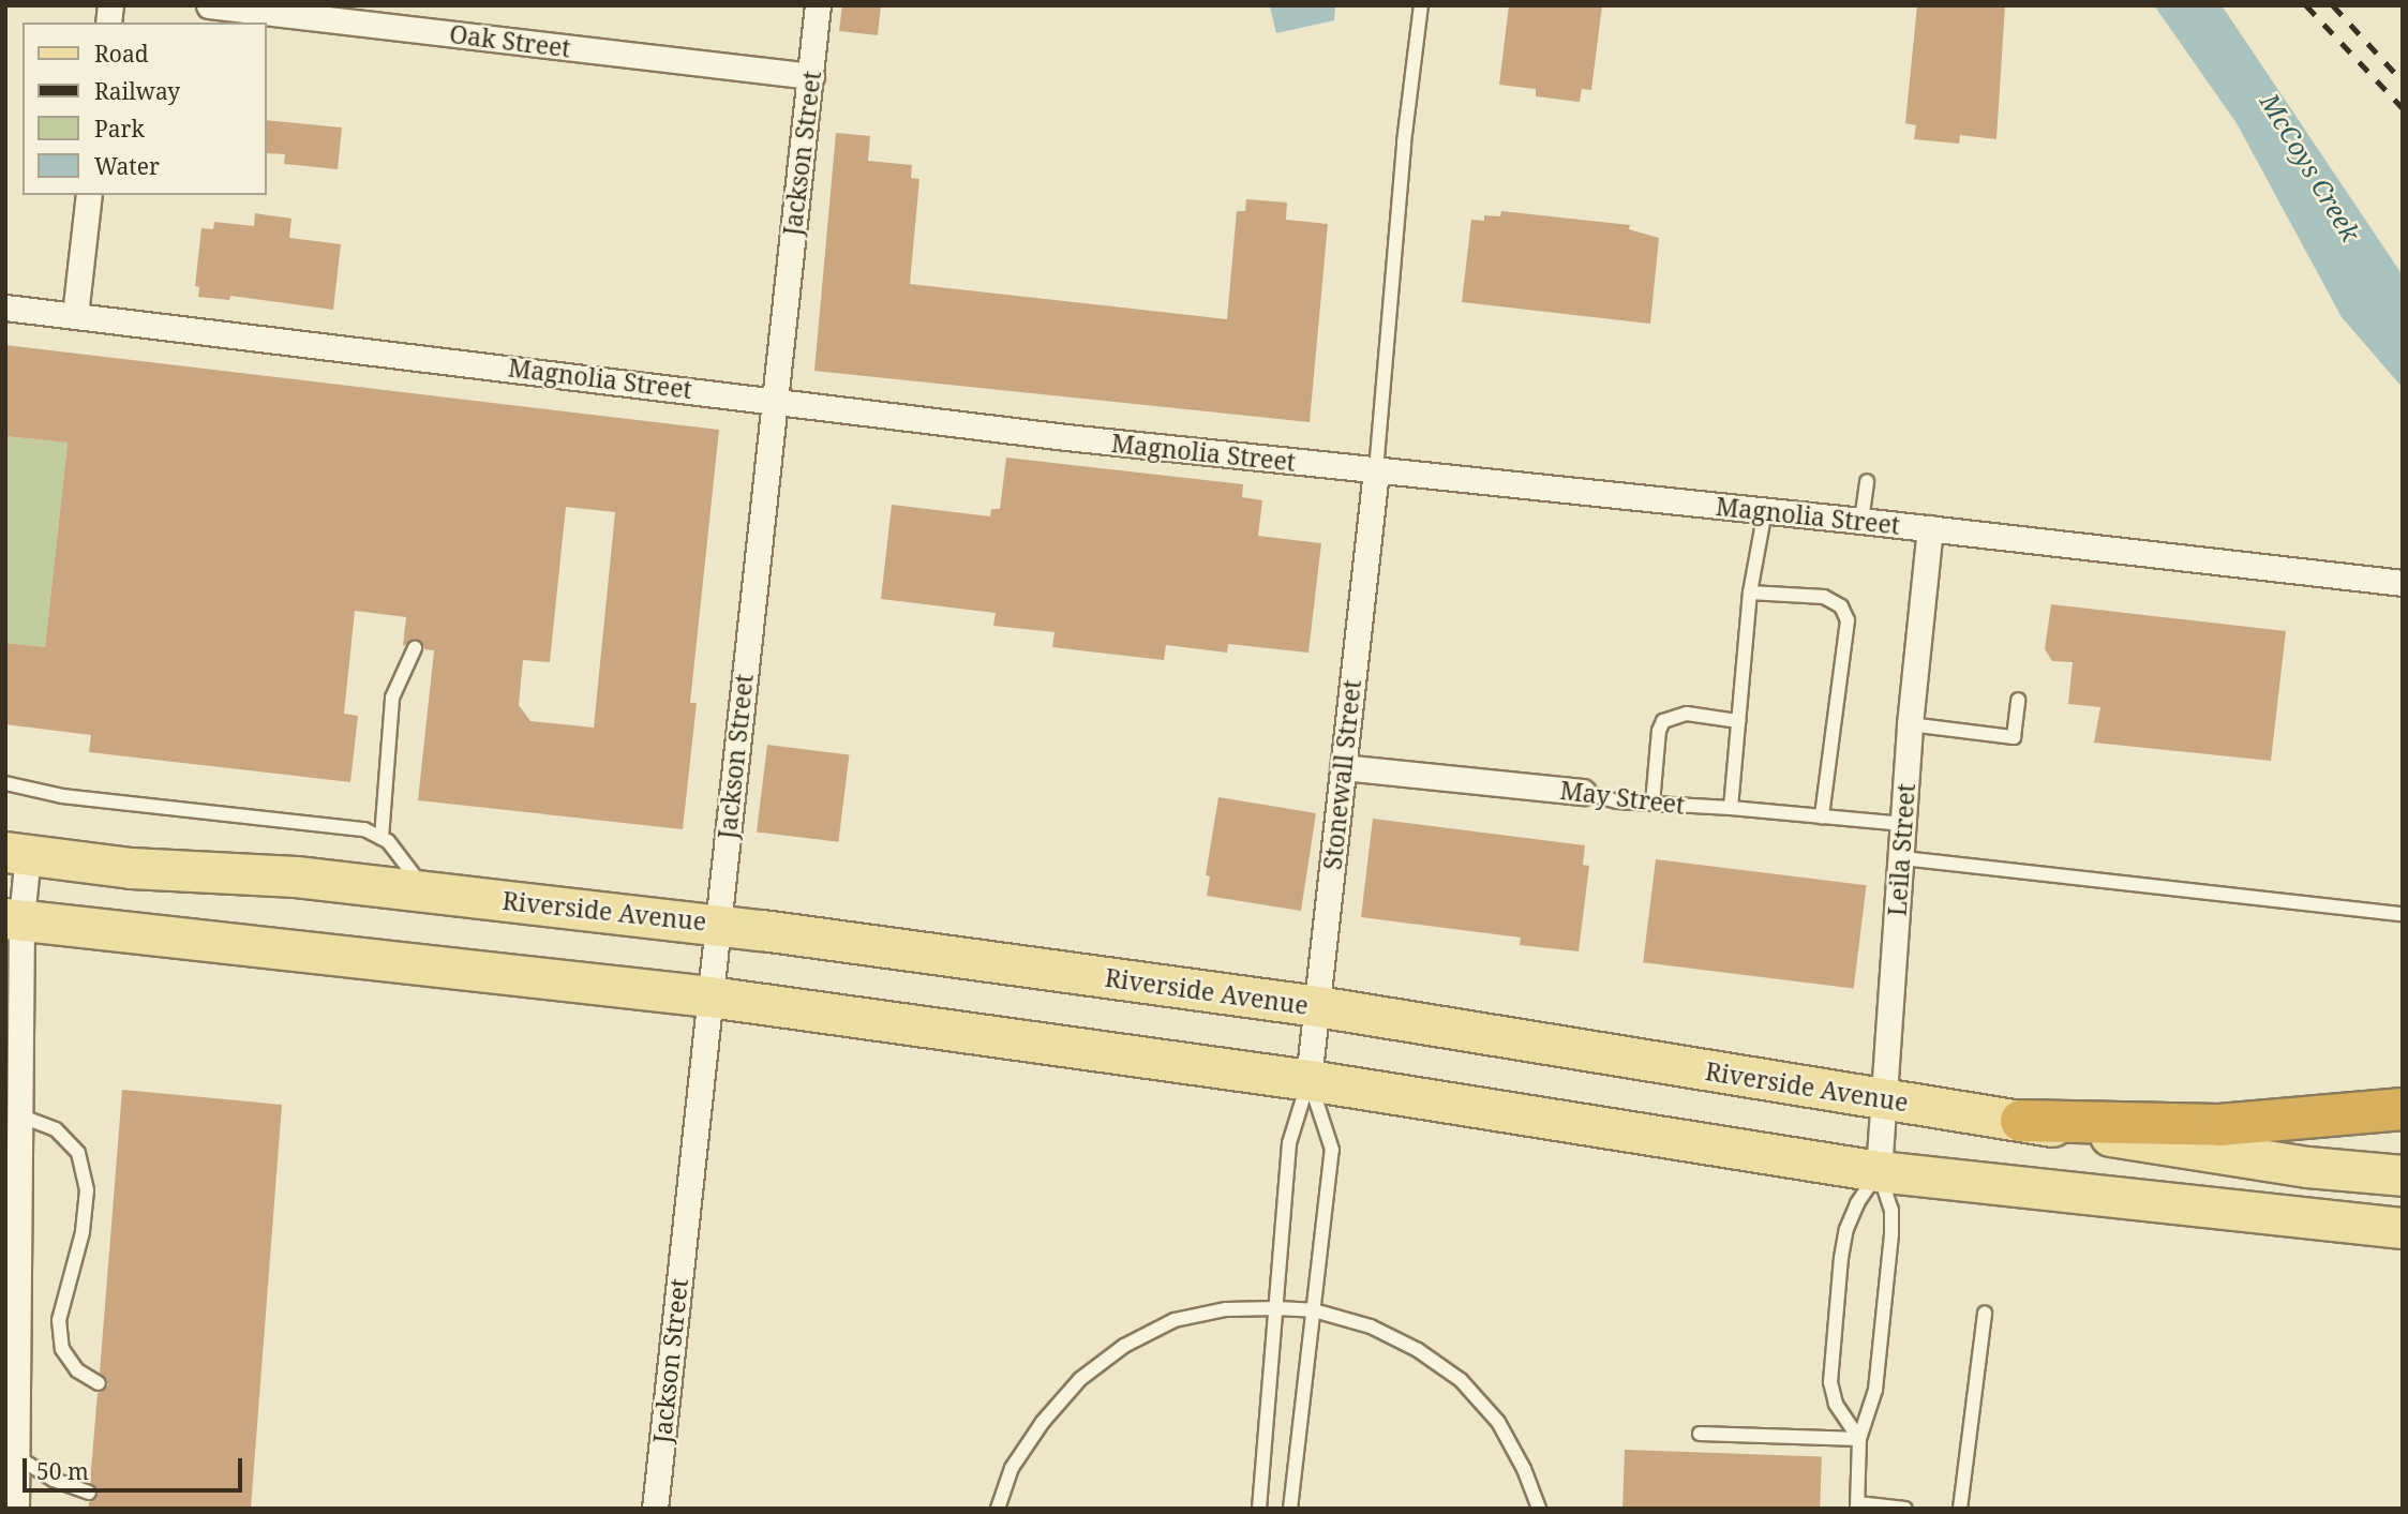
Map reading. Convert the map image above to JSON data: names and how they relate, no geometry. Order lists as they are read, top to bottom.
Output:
{
  "streets": {
    "main road": ["Riverside Avenue"],
    "street": [
      "Oak Street",
      "Jackson Street",
      "Magnolia Street",
      "Stonewall Street",
      "May Street",
      "Leila Street"
    ]
  },
  "crossings": [
    ["Oak Street", "Jackson Street"],
    ["Jackson Street", "Magnolia Street"],
    ["Jackson Street", "Riverside Avenue"],
    ["Magnolia Street", "Stonewall Street"],
    ["Magnolia Street", "Leila Street"],
    ["Stonewall Street", "May Street"],
    ["Stonewall Street", "Riverside Avenue"],
    ["May Street", "Leila Street"],
    ["Leila Street", "Riverside Avenue"]
  ],
  "water": ["McCoys Creek"],
  "legend": [
    "Road",
    "Railway",
    "Park",
    "Water"
  ],
  "scale_bar": "50 m"
}
